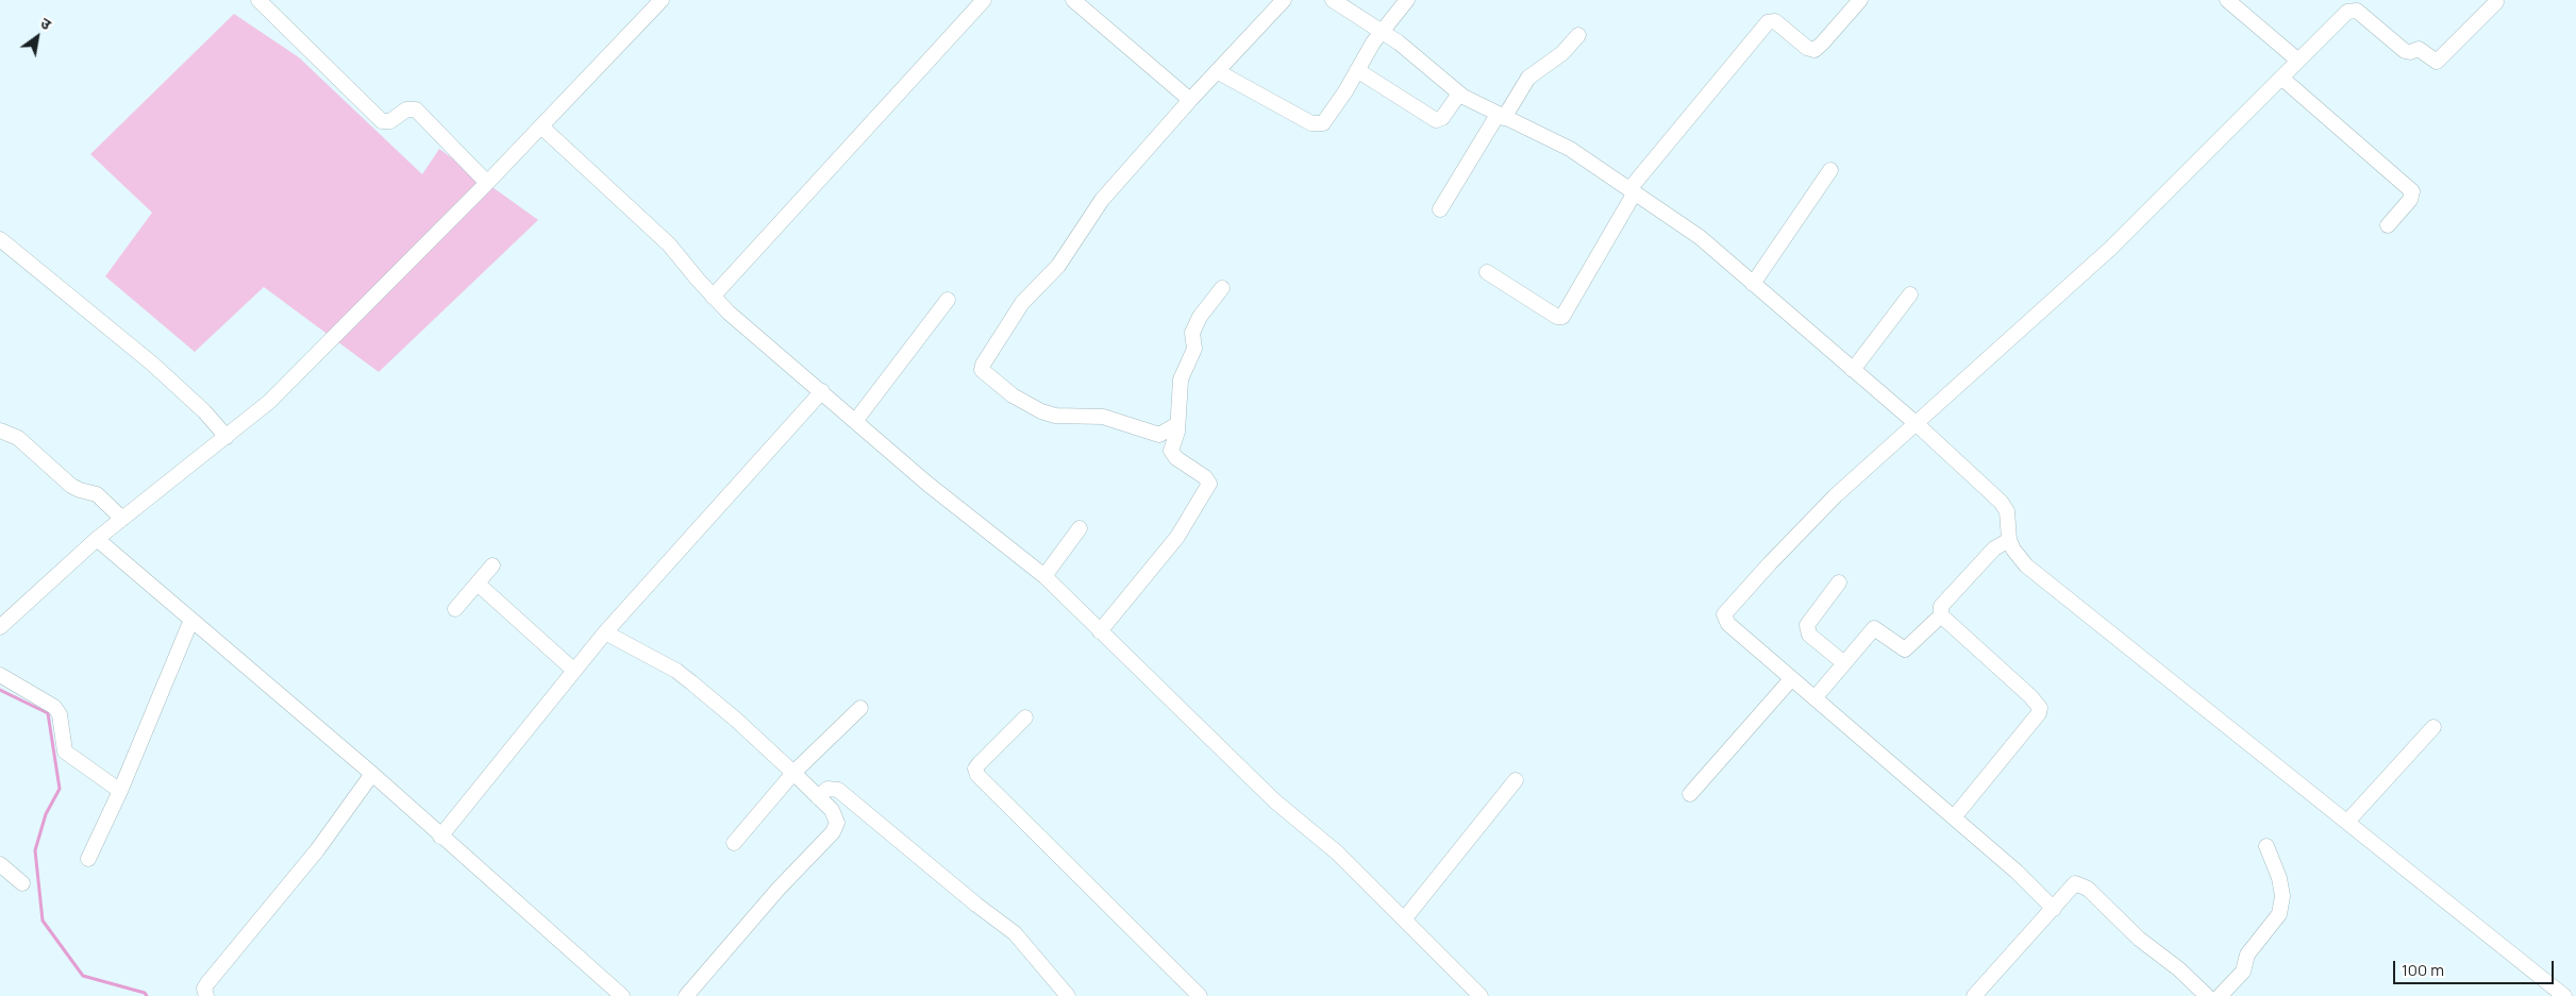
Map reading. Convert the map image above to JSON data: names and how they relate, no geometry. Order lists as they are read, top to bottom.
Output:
{
  "scale_bar": "100 m",
  "north": "top right"
}
